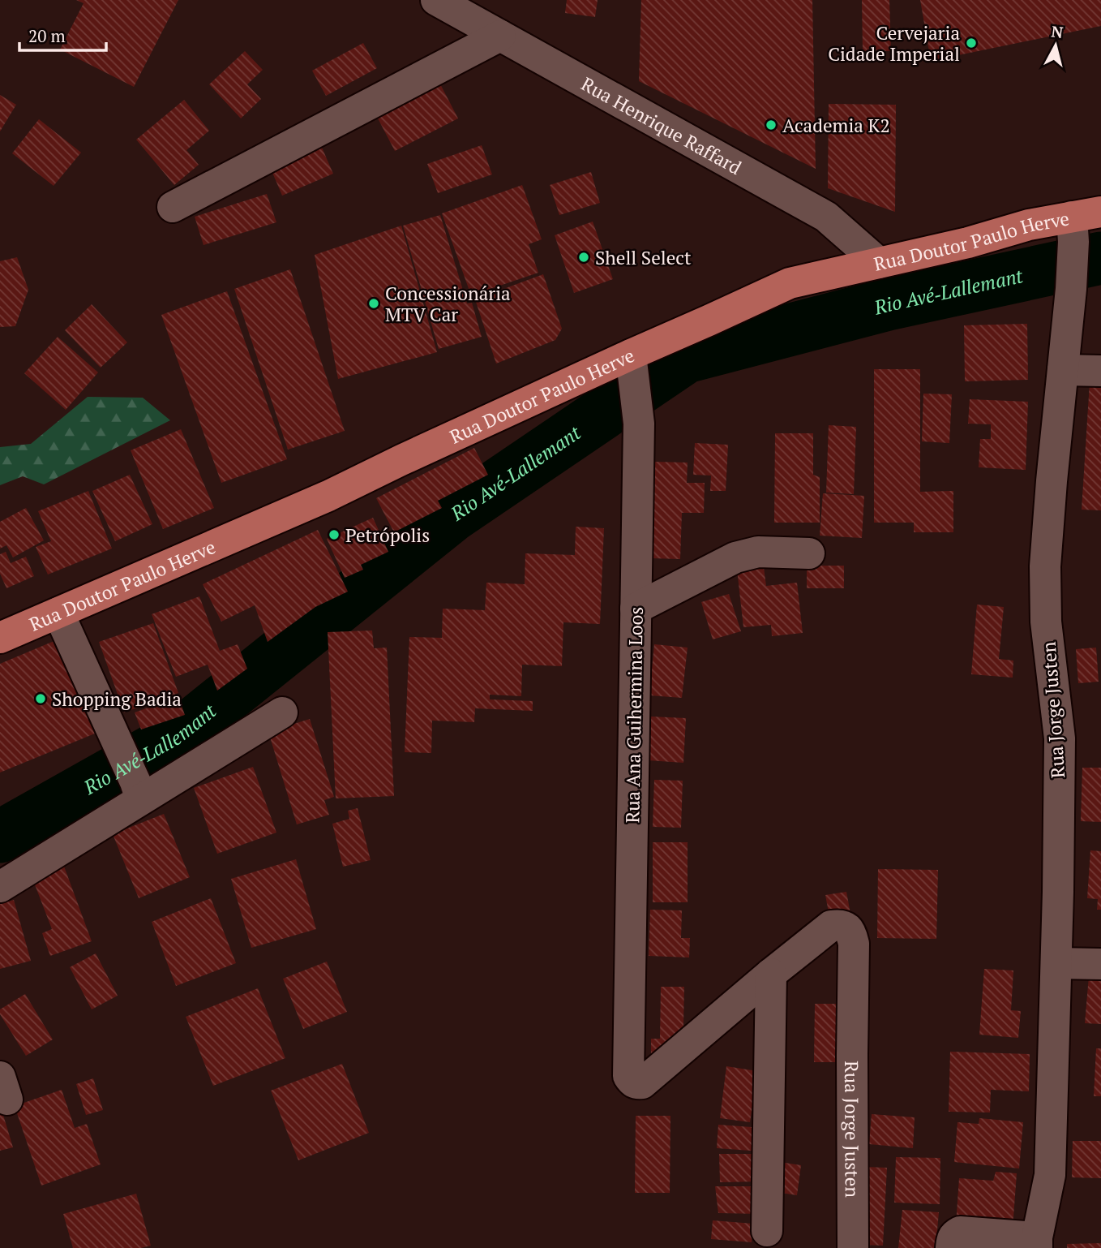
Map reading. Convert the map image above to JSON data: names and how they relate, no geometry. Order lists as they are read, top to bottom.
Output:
{
  "streets": {
    "main road": ["Rua Doutor Paulo Herve"],
    "street": ["Rua Henrique Raffard", "Rua Jorge Justen", "Rua Ana Guihermina Loos"]
  },
  "crossings": [
    ["Rua Henrique Raffard", "Rua Doutor Paulo Herve"],
    ["Rua Doutor Paulo Herve", "Rua Jorge Justen"],
    ["Rua Doutor Paulo Herve", "Rua Ana Guihermina Loos"],
    ["Rua Jorge Justen", "Rua Ana Guihermina Loos"]
  ],
  "water": ["Rio Avé‐Lallemant"],
  "places": [
    "Cervejaria Cidade Imperial",
    "Academia K2",
    "Shell Select",
    "Concessionária MTV Car",
    "Petrópolis",
    "Shopping Badia"
  ],
  "scale_bar": "20 m",
  "north": "top"
}
